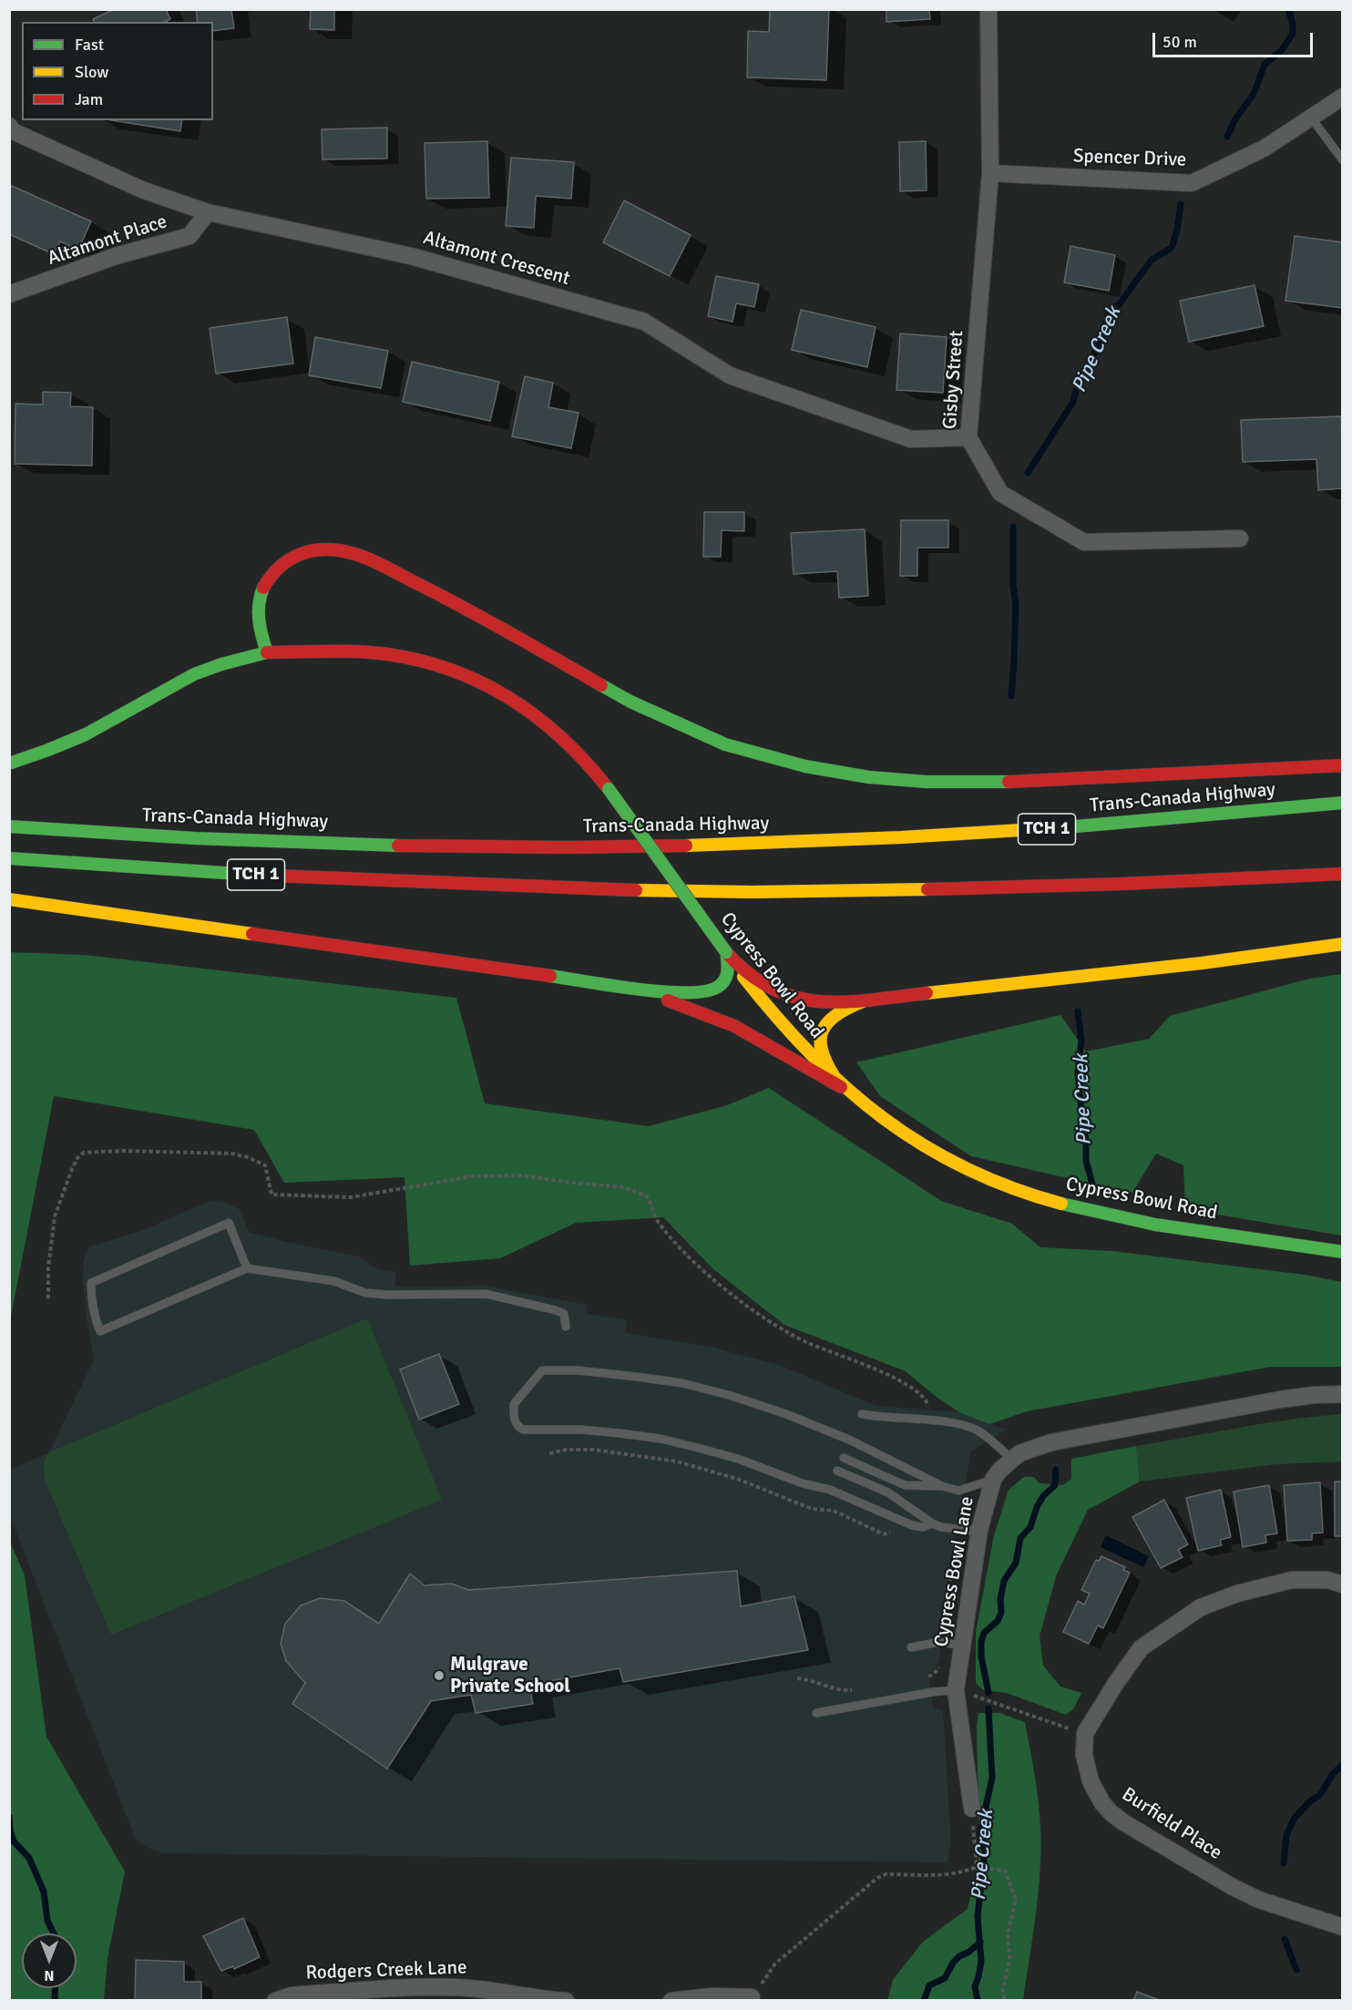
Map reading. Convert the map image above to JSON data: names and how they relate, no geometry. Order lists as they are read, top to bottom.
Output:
{
  "streets": {
    "main road": ["Trans-Canada Highway", "TCH 1", "Cypress Bowl Road"],
    "street": [
      "Spencer Drive",
      "Altamont Place",
      "Altamont Crescent",
      "Gisby Street",
      "Cypress Bowl Lane",
      "Burfield Place",
      "Rodgers Creek Lane"
    ]
  },
  "crossings": [
    ["Spencer Drive", "Gisby Street"],
    ["Altamont Place", "Altamont Crescent"],
    ["Altamont Crescent", "Gisby Street"]
  ],
  "water": ["Pipe Creek"],
  "places": ["Mulgrave Private School"],
  "legend": ["Fast", "Slow", "Jam"],
  "scale_bar": "50 m",
  "north": "bottom"
}
